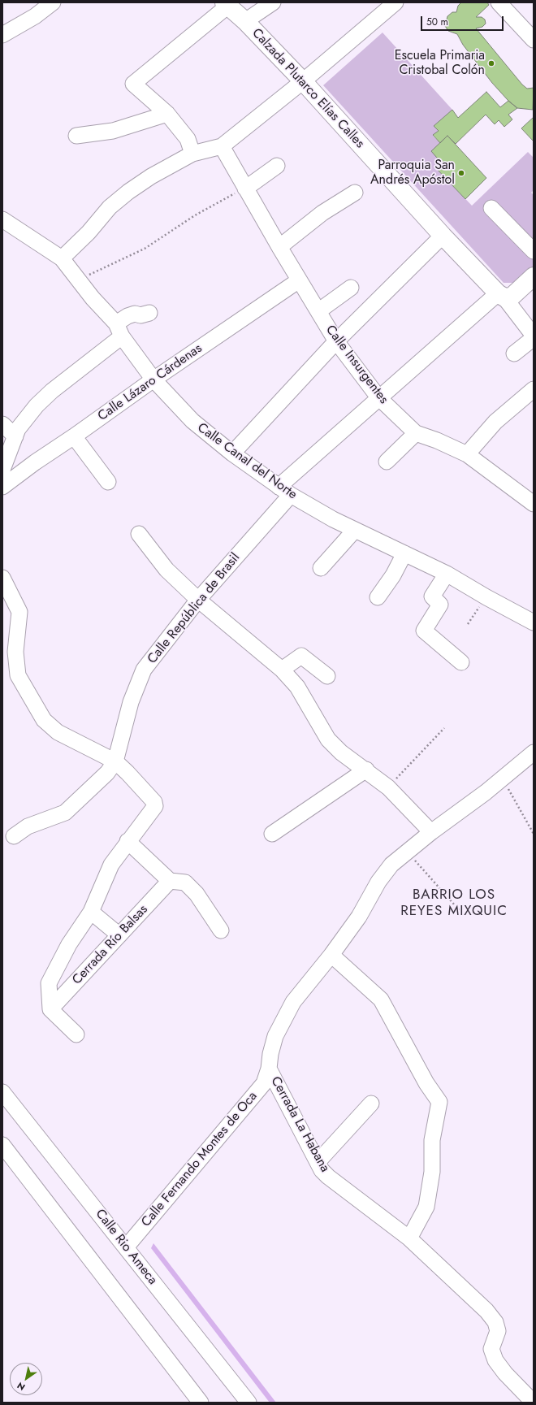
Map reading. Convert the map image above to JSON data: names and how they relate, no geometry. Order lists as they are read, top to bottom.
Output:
{
  "streets": {
    "main road": ["Calzada Plutarco Elías Calles"],
    "street": [
      "Calle Insurgentes",
      "Calle Lázaro Cárdenas",
      "Calle Canal del Norte",
      "Calle República de Brasil",
      "Cerrada Río Balsas",
      "Cerrada La Habana",
      "Calle Fernando Montes de Oca",
      "Calle Rio Ameca"
    ]
  },
  "crossings": [
    ["Calzada Plutarco Elías Calles", "Calle República de Brasil"],
    ["Calle Insurgentes", "Calle Lázaro Cárdenas"],
    ["Calle Insurgentes", "Calle República de Brasil"],
    ["Calle Lázaro Cárdenas", "Calle Canal del Norte"],
    ["Calle Canal del Norte", "Calle República de Brasil"],
    ["Cerrada La Habana", "Calle Fernando Montes de Oca"],
    ["Calle Fernando Montes de Oca", "Calle Rio Ameca"]
  ],
  "districts": ["BARRIO LOS REYES MIXQUIC"],
  "places": ["Escuela Primaria Cristobal Colón", "Parroquia San Andrés Apóstol"],
  "scale_bar": "50 m",
  "north": "bottom left"
}
